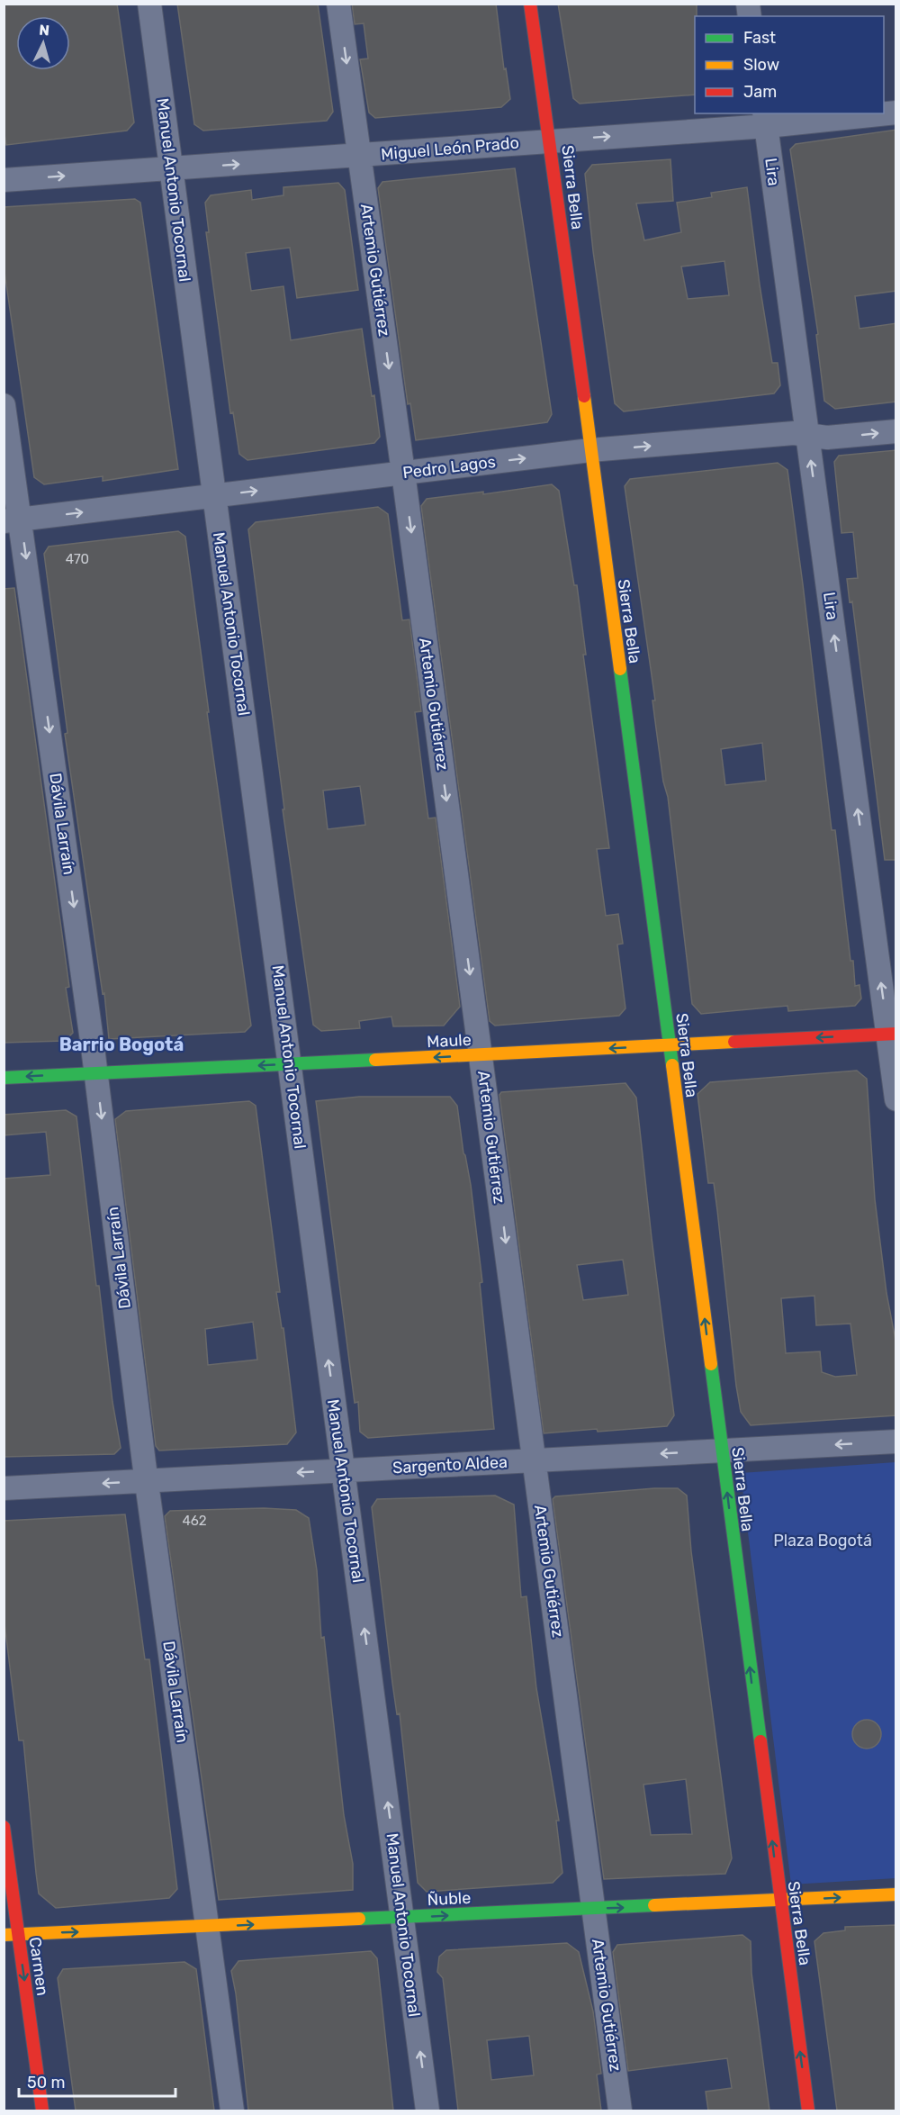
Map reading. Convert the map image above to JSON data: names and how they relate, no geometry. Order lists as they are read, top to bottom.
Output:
{
  "streets": {
    "main road": [
      "Sierra Bella",
      "Maule",
      "Ñuble",
      "Carmen"
    ],
    "street": [
      "Miguel León Prado",
      "Lira",
      "Manuel Antonio Tocornal",
      "Artemio Gutiérrez",
      "Pedro Lagos",
      "Dávila Larraín",
      "Sargento Aldea"
    ]
  },
  "crossings": [
    ["Miguel León Prado", "Lira"],
    ["Miguel León Prado", "Sierra Bella"],
    ["Miguel León Prado", "Manuel Antonio Tocornal"],
    ["Miguel León Prado", "Artemio Gutiérrez"],
    ["Lira", "Pedro Lagos"],
    ["Lira", "Maule"],
    ["Sierra Bella", "Pedro Lagos"],
    ["Sierra Bella", "Maule"],
    ["Sierra Bella", "Sargento Aldea"],
    ["Sierra Bella", "Ñuble"],
    ["Manuel Antonio Tocornal", "Pedro Lagos"],
    ["Manuel Antonio Tocornal", "Maule"],
    ["Manuel Antonio Tocornal", "Sargento Aldea"],
    ["Manuel Antonio Tocornal", "Ñuble"],
    ["Artemio Gutiérrez", "Pedro Lagos"],
    ["Artemio Gutiérrez", "Maule"],
    ["Artemio Gutiérrez", "Sargento Aldea"],
    ["Artemio Gutiérrez", "Ñuble"],
    ["Pedro Lagos", "Dávila Larraín"],
    ["Dávila Larraín", "Maule"],
    ["Dávila Larraín", "Sargento Aldea"],
    ["Dávila Larraín", "Ñuble"],
    ["Ñuble", "Carmen"]
  ],
  "one_way": [
    "Miguel León Prado",
    "Lira",
    "Sierra Bella",
    "Manuel Antonio Tocornal",
    "Artemio Gutiérrez",
    "Pedro Lagos",
    "Dávila Larraín",
    "Maule",
    "Sargento Aldea",
    "Ñuble",
    "Carmen"
  ],
  "districts": ["Barrio Bogotá"],
  "parks": ["Plaza Bogotá"],
  "house_numbers": ["470", "462"],
  "legend": ["Fast", "Slow", "Jam"],
  "scale_bar": "50 m",
  "north": "top"
}
